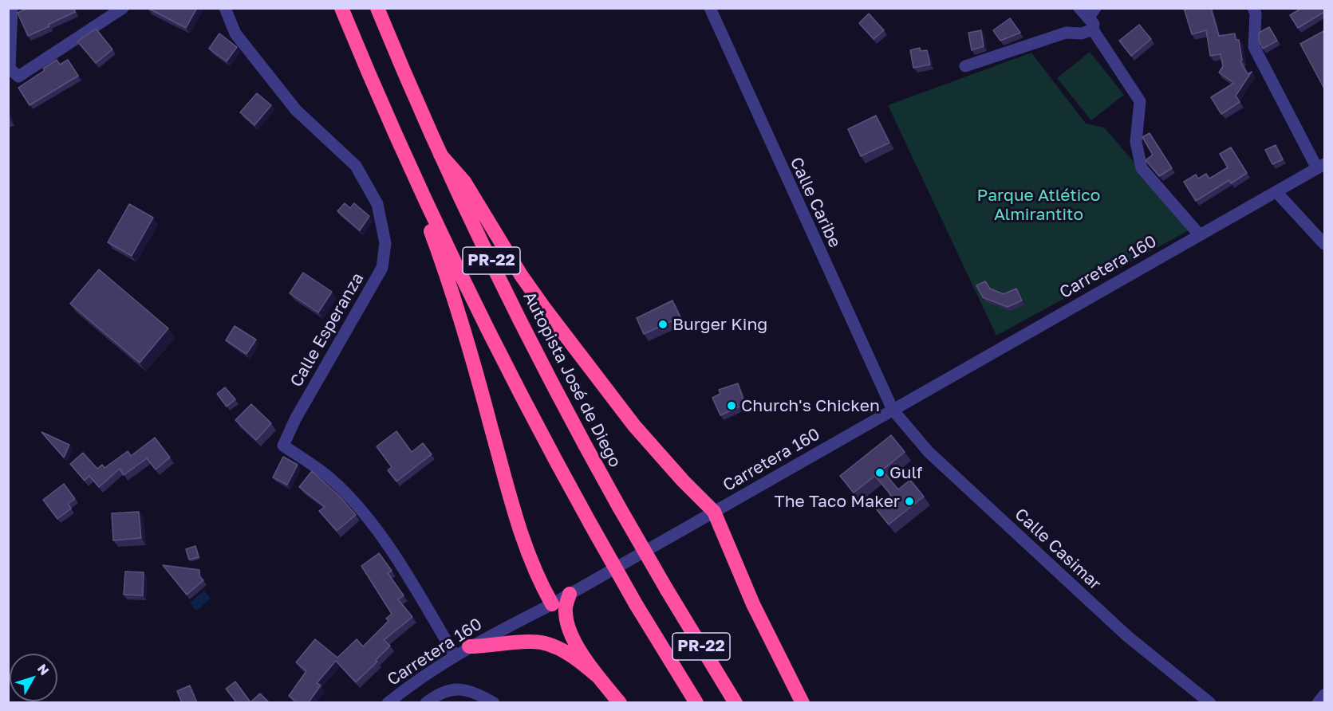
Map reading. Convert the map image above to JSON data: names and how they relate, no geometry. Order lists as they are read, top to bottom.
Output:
{
  "streets": {
    "highway": ["PR-22", "Autopista José de Diego"],
    "street": [
      "Calle Caribe",
      "Carretera 160",
      "Calle Esperanza",
      "Calle Casimar"
    ]
  },
  "crossings": [
    ["Calle Caribe", "Carretera 160"],
    ["Calle Caribe", "Calle Casimar"],
    ["Carretera 160", "Calle Esperanza"],
    ["Carretera 160", "Calle Casimar"]
  ],
  "parks": ["Parque Atlético Almirantito"],
  "places": [
    "Burger King",
    "Church's Chicken",
    "Gulf",
    "The Taco Maker"
  ],
  "north": "top right"
}
